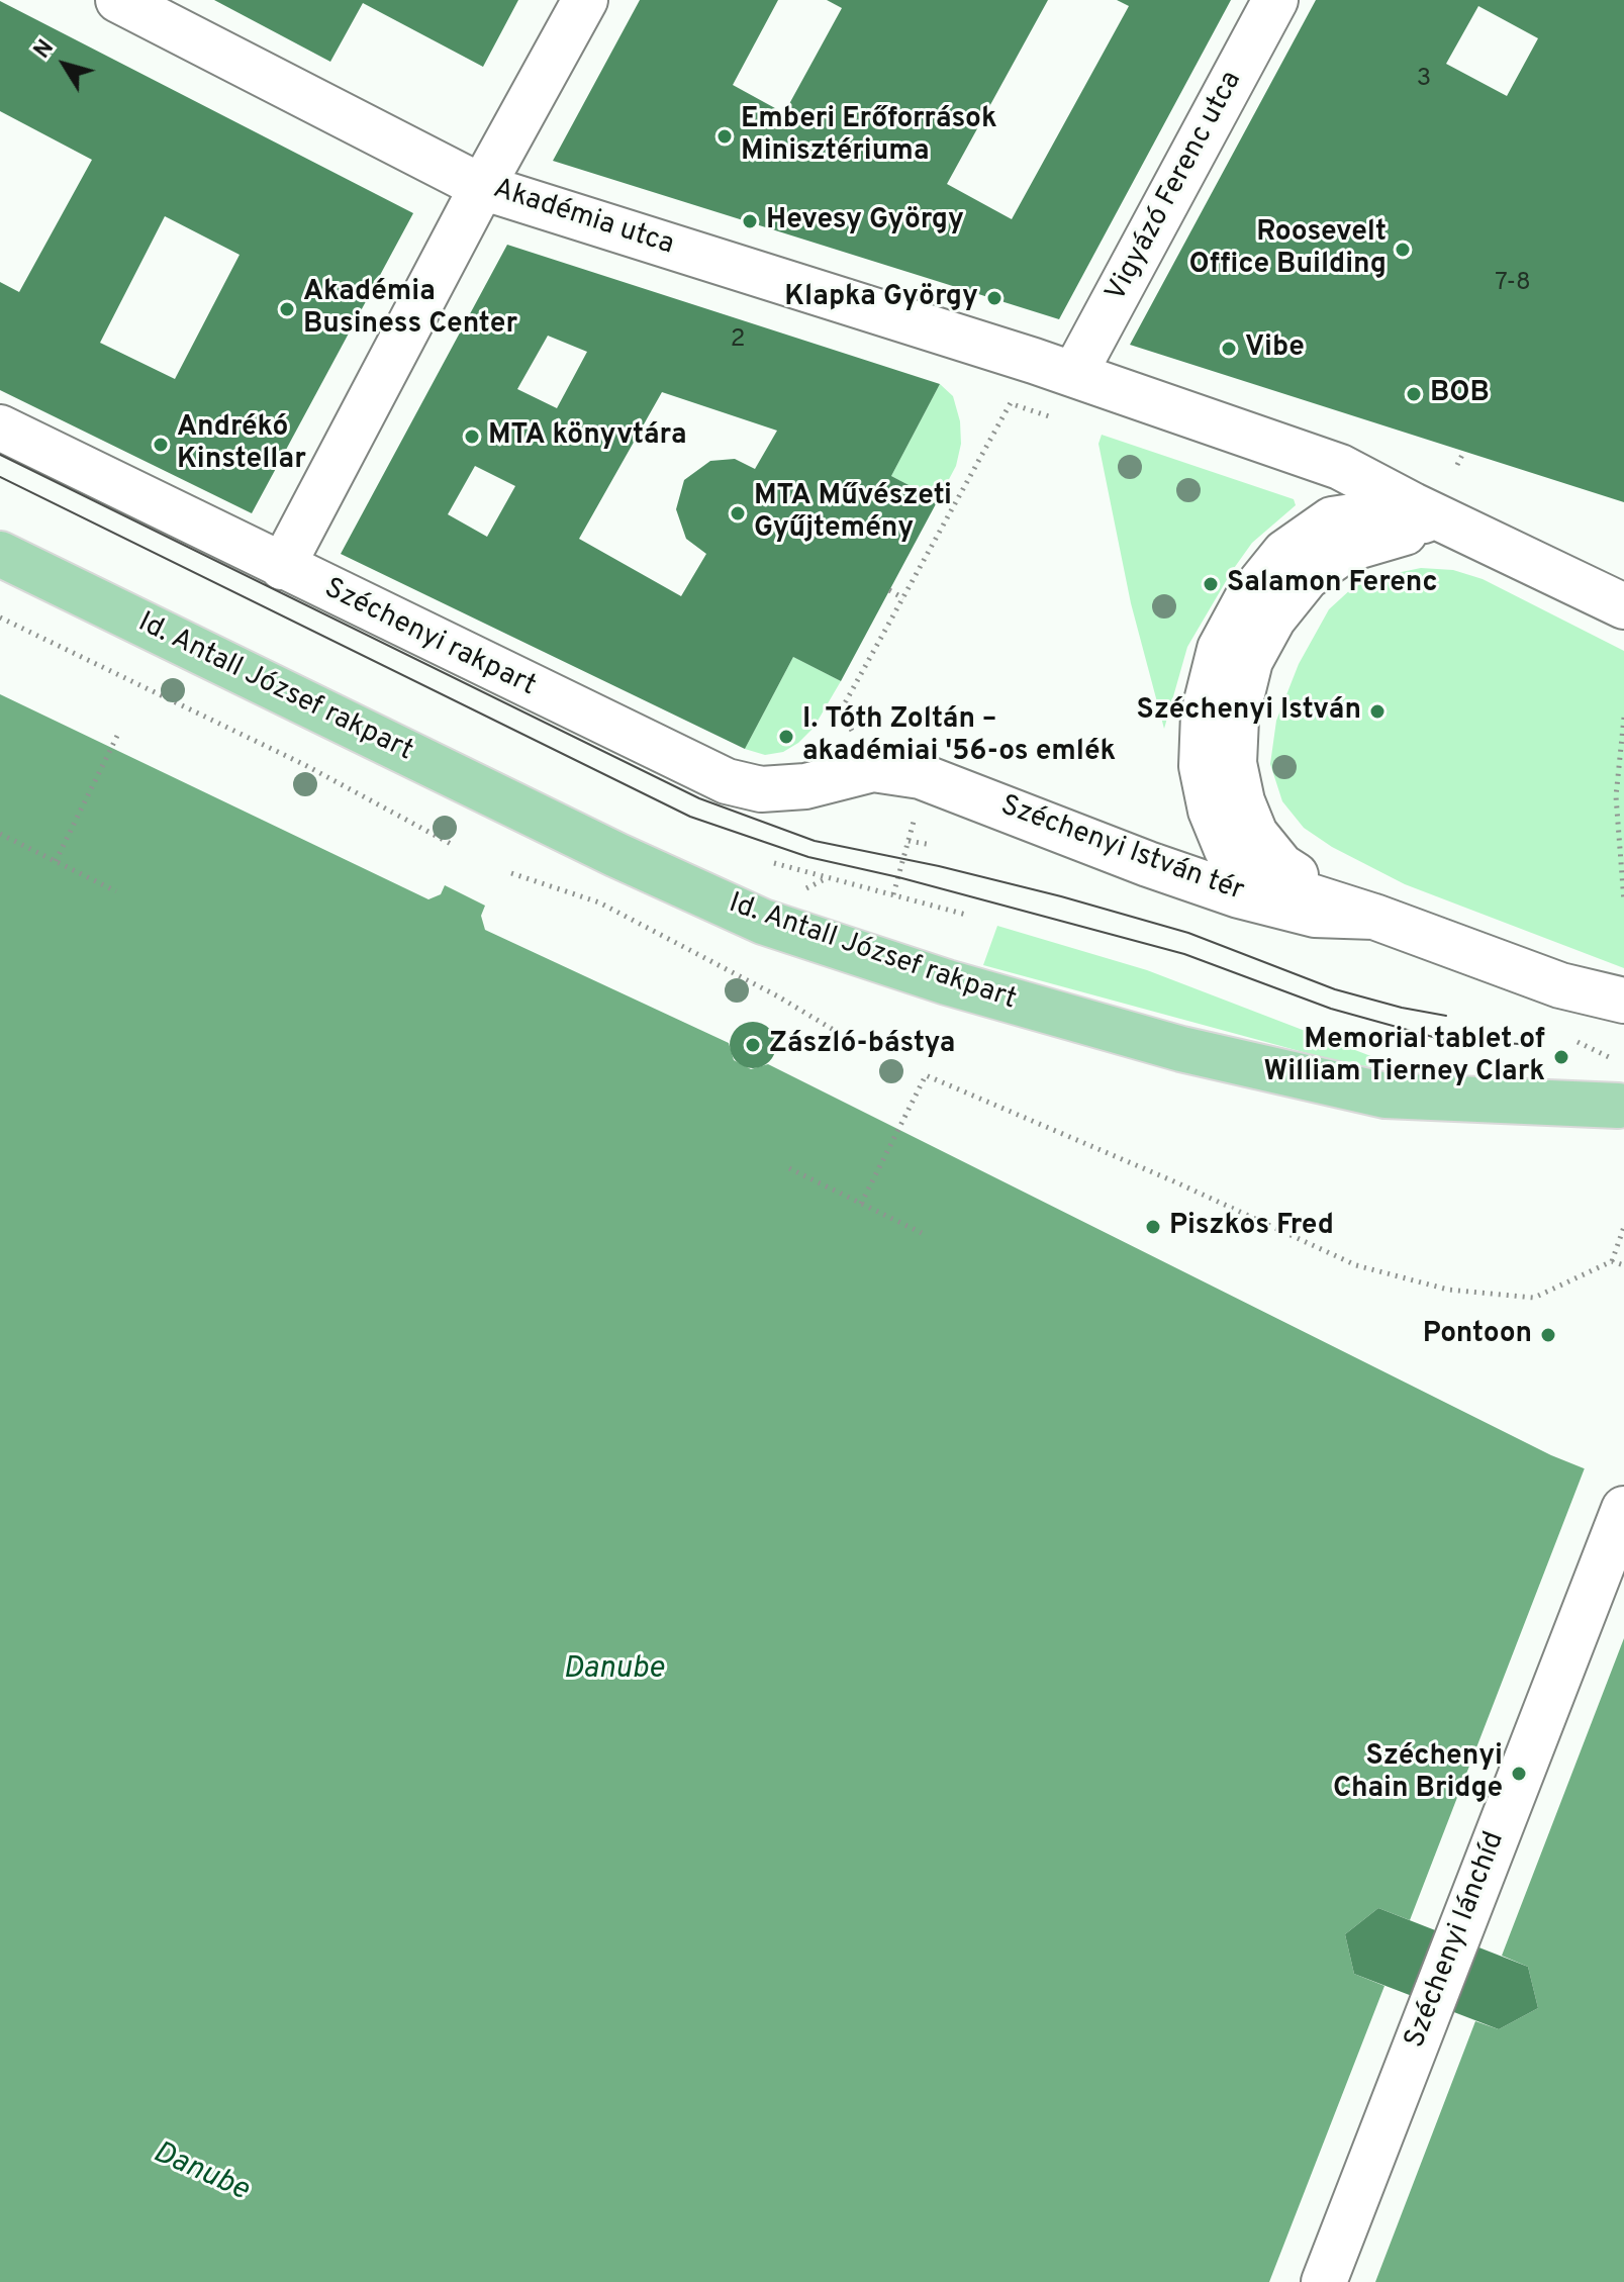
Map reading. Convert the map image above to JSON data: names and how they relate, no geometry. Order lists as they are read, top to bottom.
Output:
{
  "streets": {
    "main road": ["Id. Antall József rakpart"],
    "street": [
      "Vigyázó Ferenc utca",
      "Akadémia utca",
      "Széchenyi rakpart",
      "Széchenyi István tér",
      "Széchenyi lánchíd"
    ]
  },
  "crossings": [
    ["Vigyázó Ferenc utca", "Akadémia utca"],
    ["Széchenyi rakpart", "Széchenyi István tér"]
  ],
  "water": ["Danube"],
  "places": [
    "Emberi Erőforrások Minisztériuma",
    "Hevesy György",
    "Roosevelt Office Building",
    "Klapka György",
    "Akadémia Business Center",
    "Vibe",
    "BOB",
    "MTA könyvtára",
    "Andrékó Kinstellar",
    "MTA Művészeti Gyűjtemény",
    "Salamon Ferenc",
    "Széchenyi István",
    "I. Tóth Zoltán – akadémiai '56-os emlék",
    "Zászló-bástya",
    "Memorial tablet of William Tierney Clark",
    "Piszkos Fred",
    "Pontoon",
    "Széchenyi Chain Bridge"
  ],
  "house_numbers": ["3", "7-8", "2"],
  "north": "top left"
}
